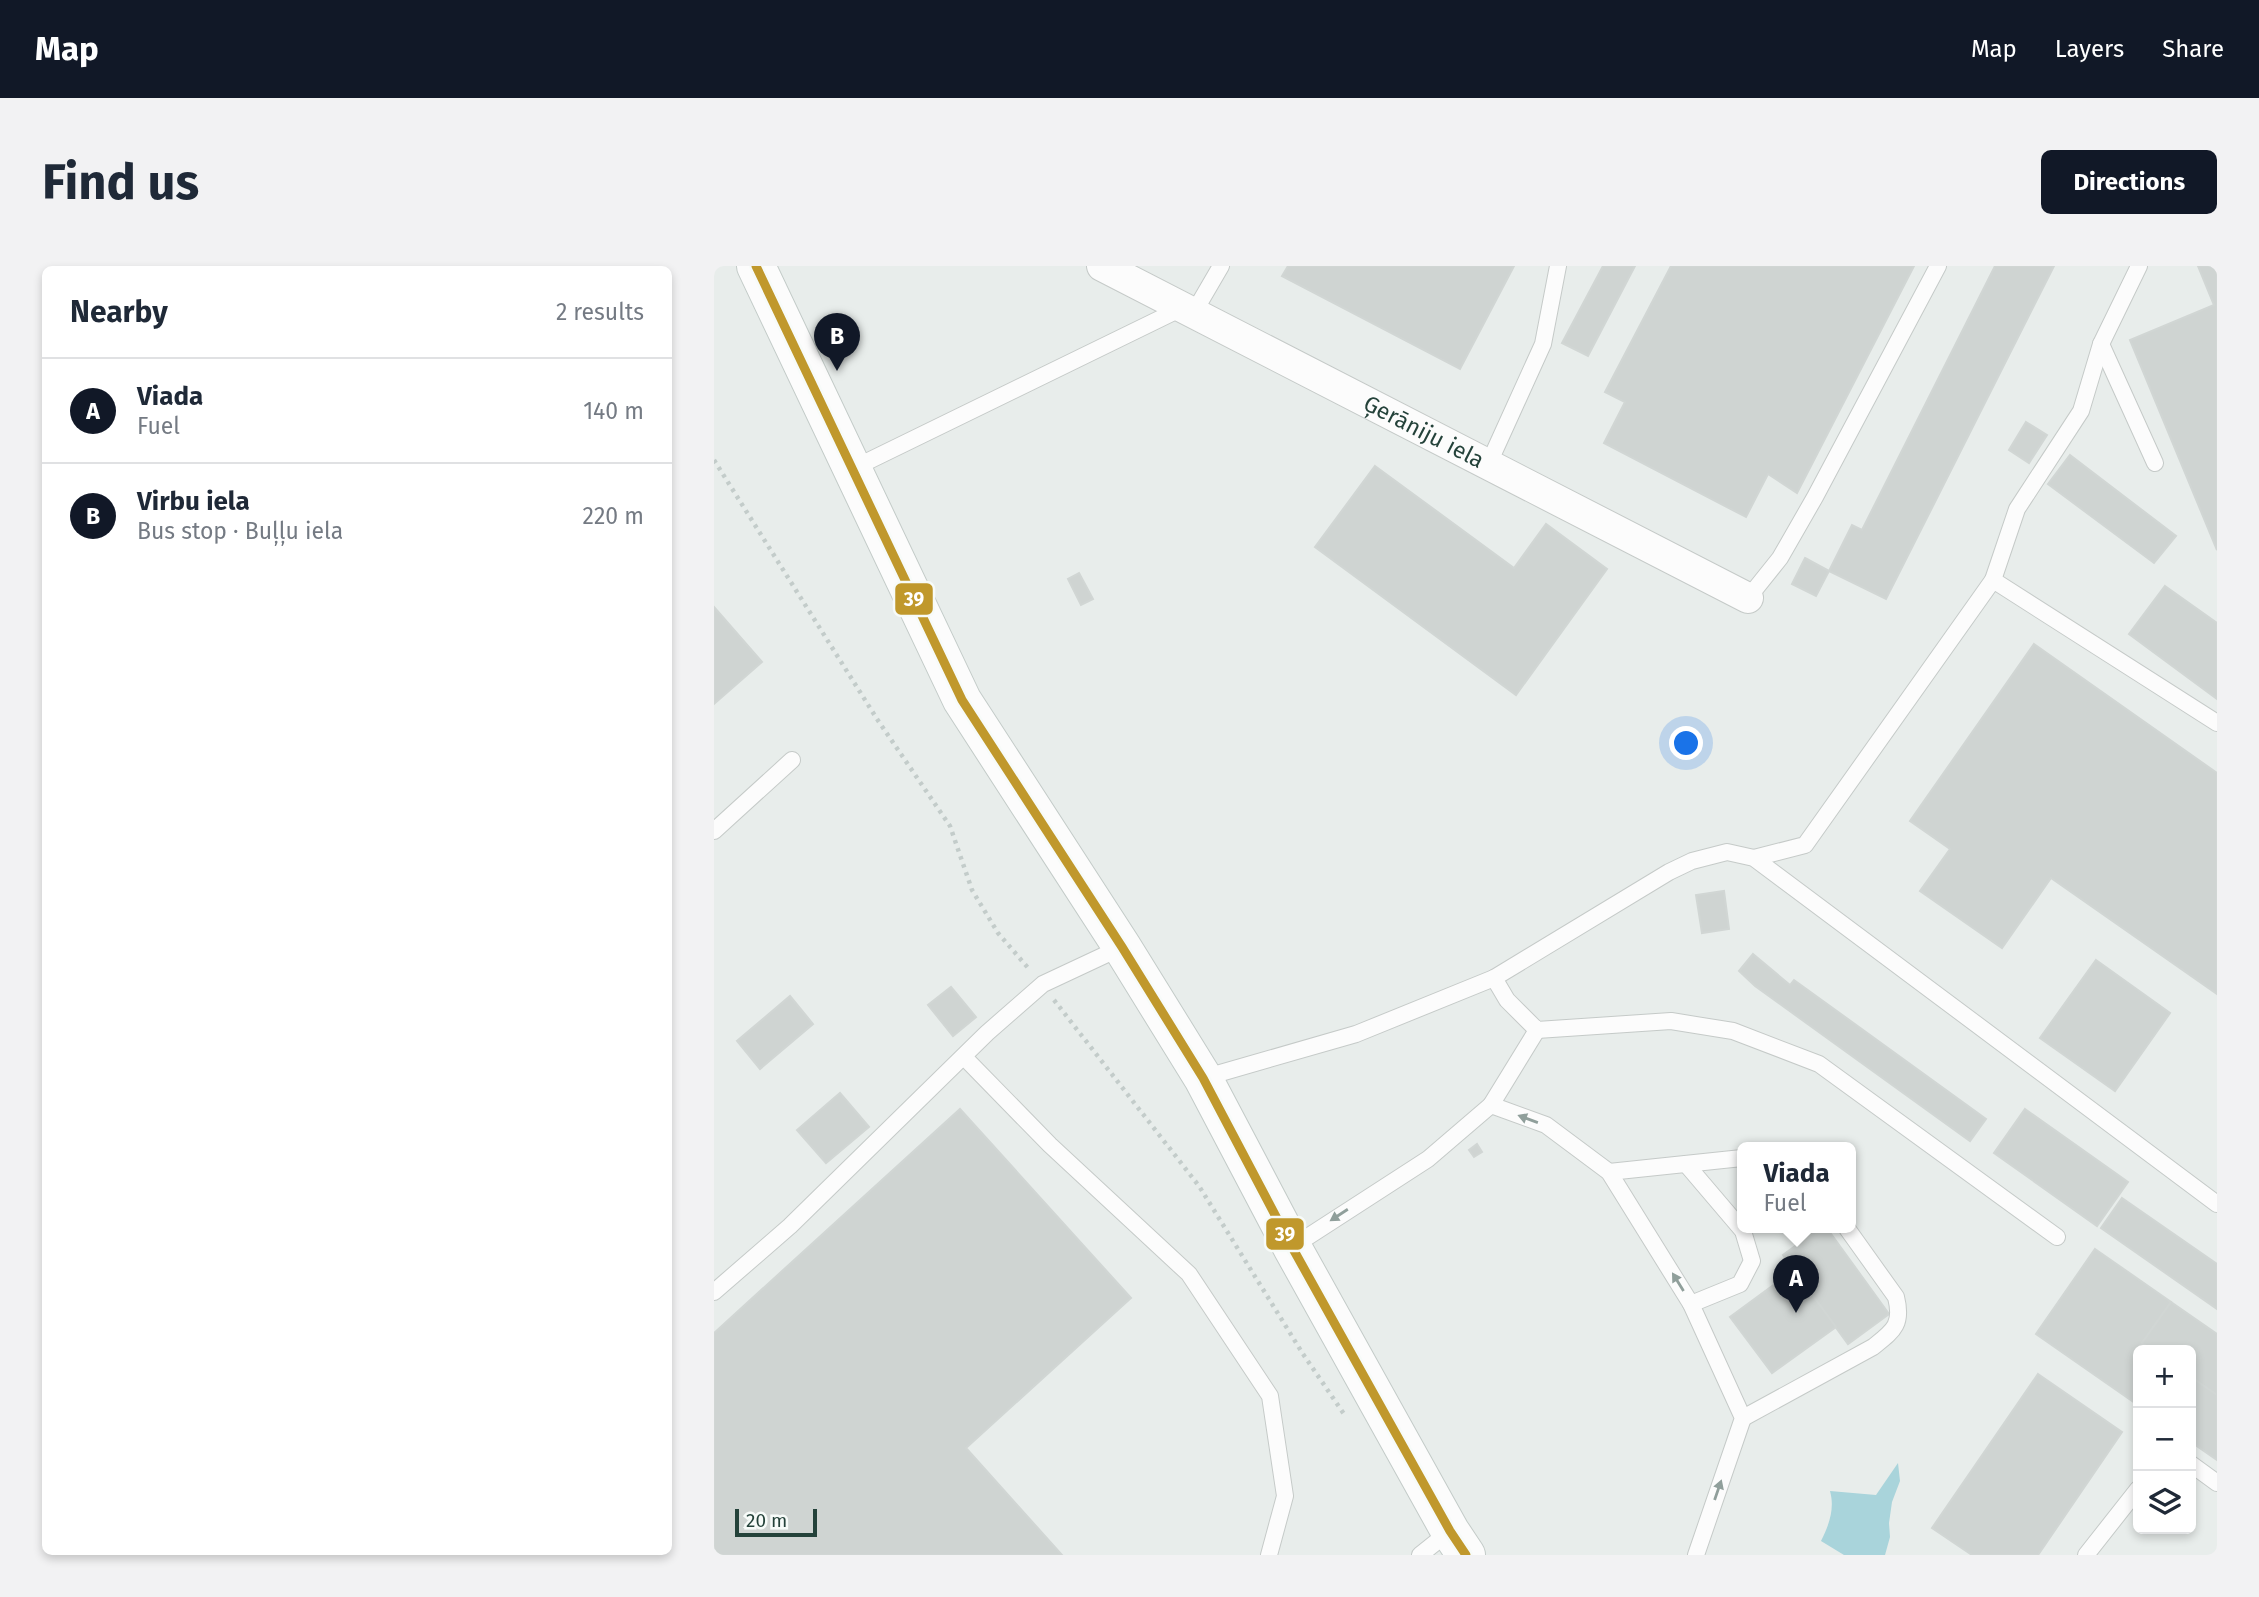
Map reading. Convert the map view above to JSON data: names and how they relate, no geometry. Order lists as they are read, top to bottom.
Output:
{
  "streets": {
    "street": ["Ģerāniju iela"]
  },
  "lines": ["transit line 39"],
  "scale_bar": "20 m",
  "page": {
    "header": "Map",
    "nav": ["Map", "Layers", "Share"],
    "buttons": "Directions",
    "title": "Find us",
    "heading": ["Nearby", "2 results"],
    "pins": ["B", "A"],
    "list": [
      {
        "mark": "A",
        "name": "Viada",
        "note": "Fuel",
        "value": "140 m"
      },
      {
        "mark": "B",
        "name": "Virbu iela",
        "note": "Bus stop · Buļļu iela",
        "value": "220 m"
      }
    ],
    "popup": ["Viada", "Fuel"],
    "map_buttons": ["+", "−"],
    "scale": "20 m"
  }
}
